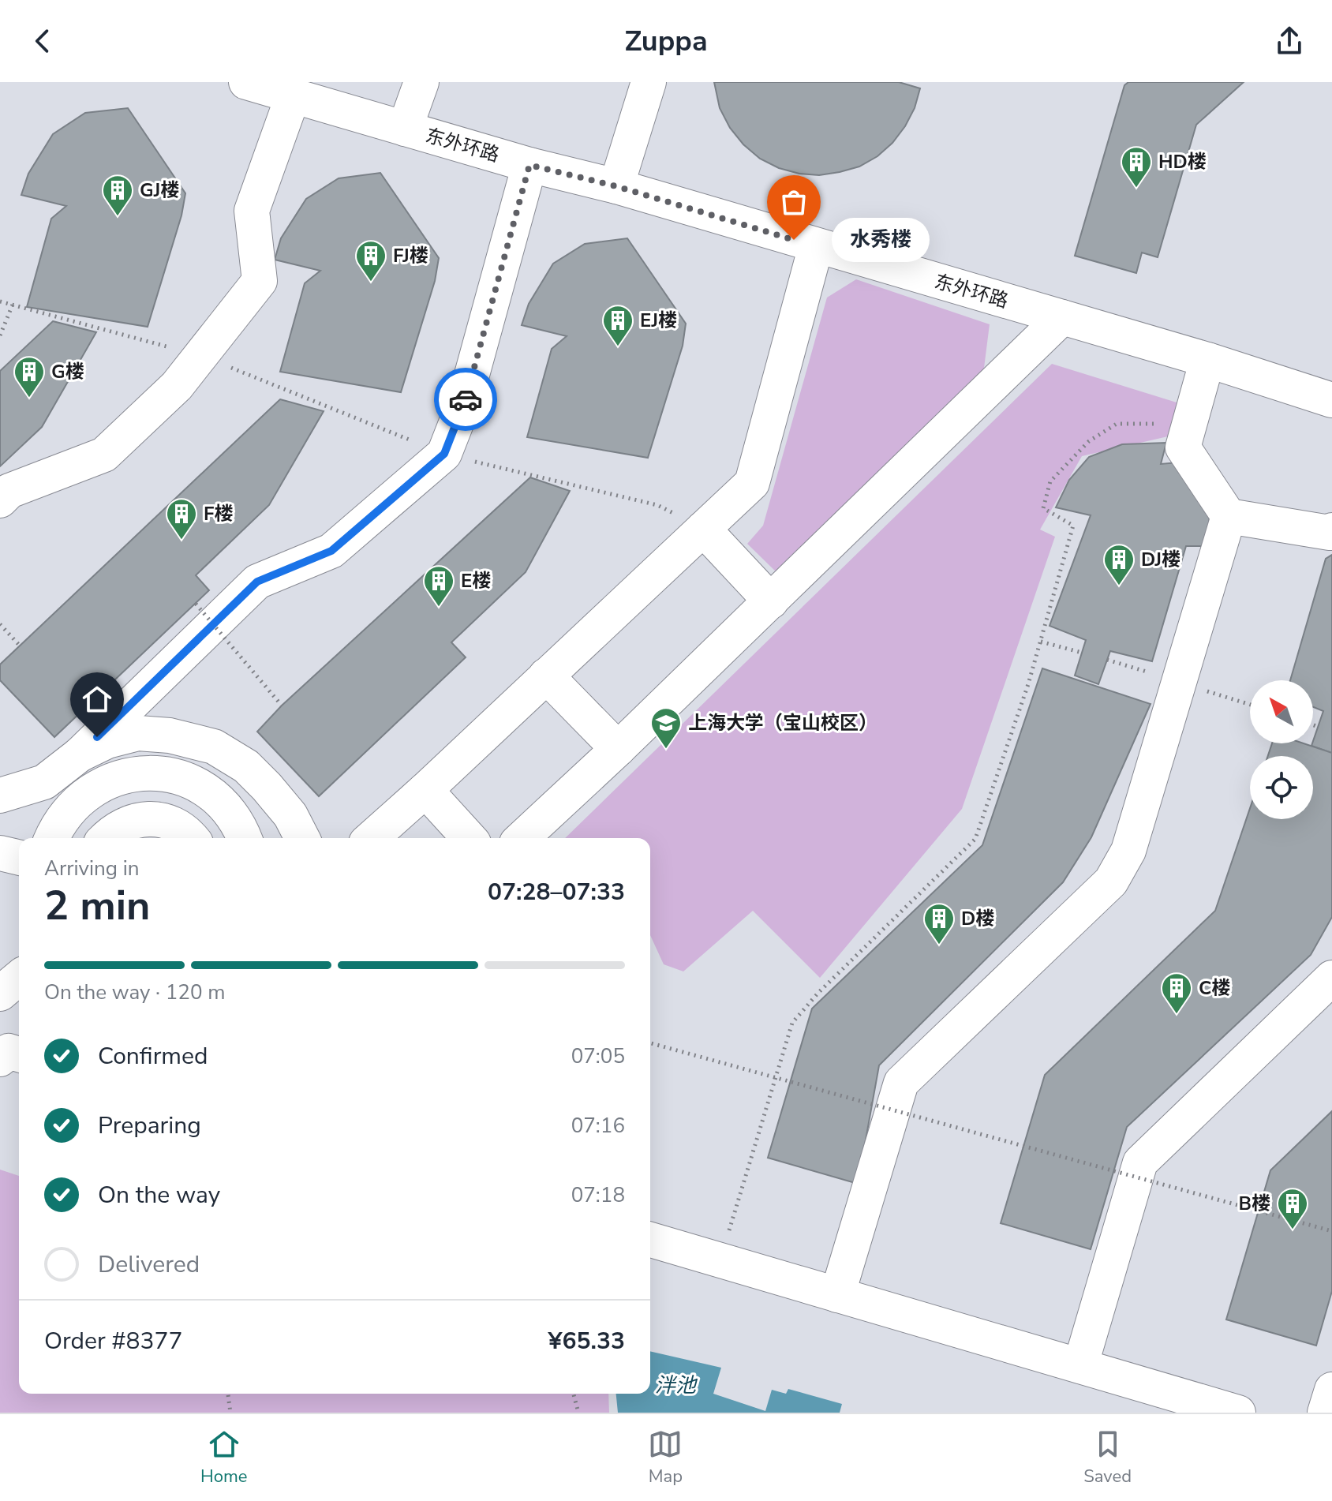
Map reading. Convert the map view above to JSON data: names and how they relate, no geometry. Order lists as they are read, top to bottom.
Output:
{
  "streets": {
    "street": ["东外环路"]
  },
  "water": ["泮池"],
  "places": {
    "building": [
      "HD楼",
      "GJ楼",
      "FJ楼",
      "EJ楼",
      "G楼",
      "F楼",
      "DJ楼",
      "E楼",
      "D楼",
      "C楼",
      "B楼"
    ],
    "other": ["水秀楼"],
    "school or university": ["上海大学（宝山校区）"]
  },
  "north": "top left",
  "page": {
    "header": "Zuppa",
    "bubble": "水秀楼",
    "heading": ["2 min", "Arriving in", "07:28–07:33"],
    "panel": ["Order #8377", "¥65.33"],
    "bar": "On the way · 120 m",
    "list": [
      ["Confirmed", "07:05"],
      ["Preparing", "07:16"],
      ["On the way", "07:18"],
      "Delivered"
    ],
    "tabs": ["Home", "Map", "Saved"]
  }
}
